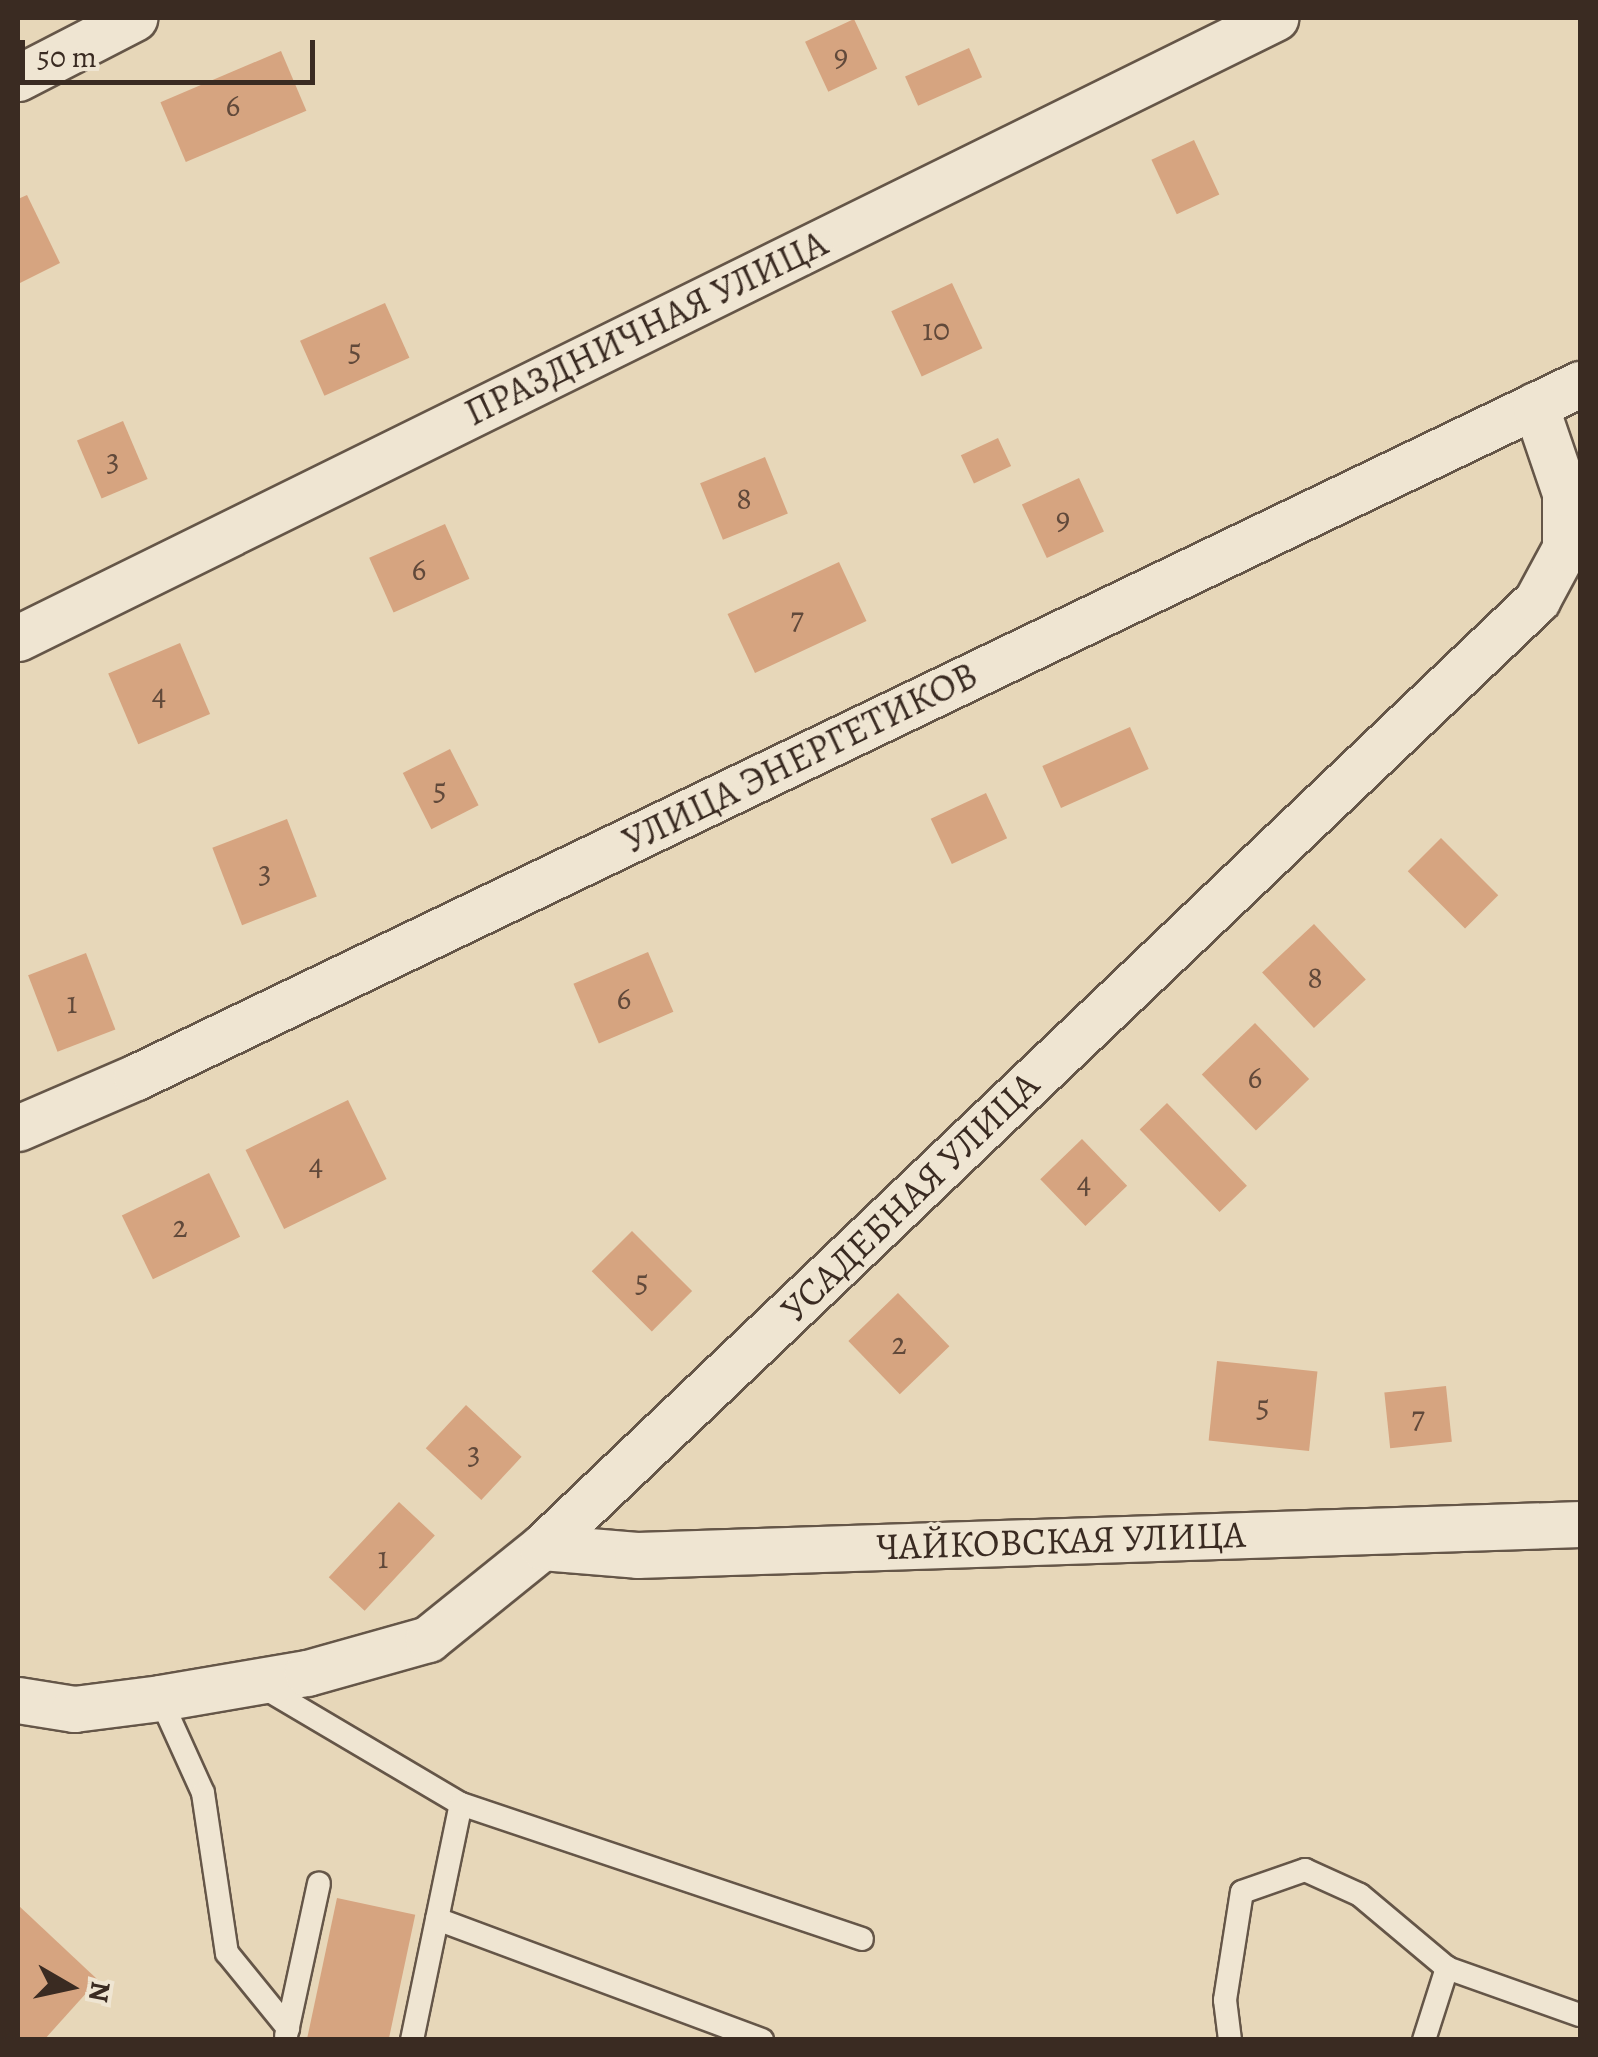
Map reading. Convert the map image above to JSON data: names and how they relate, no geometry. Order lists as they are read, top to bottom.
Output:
{
  "streets": {
    "street": [
      "ПРАЗДНИЧНАЯ УЛИЦА",
      "УЛИЦА ЭНЕРГЕТИКОВ",
      "УСАДЕБНАЯ УЛИЦА",
      "ЧАЙКОВСКАЯ УЛИЦА"
    ]
  },
  "crossings": [
    ["УЛИЦА ЭНЕРГЕТИКОВ", "УСАДЕБНАЯ УЛИЦА"],
    ["УСАДЕБНАЯ УЛИЦА", "ЧАЙКОВСКАЯ УЛИЦА"]
  ],
  "house_numbers": [
    "9",
    "6",
    "10",
    "5",
    "3",
    "8",
    "9",
    "6",
    "7",
    "4",
    "5",
    "3",
    "8",
    "6",
    "1",
    "6",
    "4",
    "4",
    "2",
    "5",
    "2",
    "5",
    "7",
    "3",
    "1"
  ],
  "scale_bar": "50 m",
  "north": "right"
}
